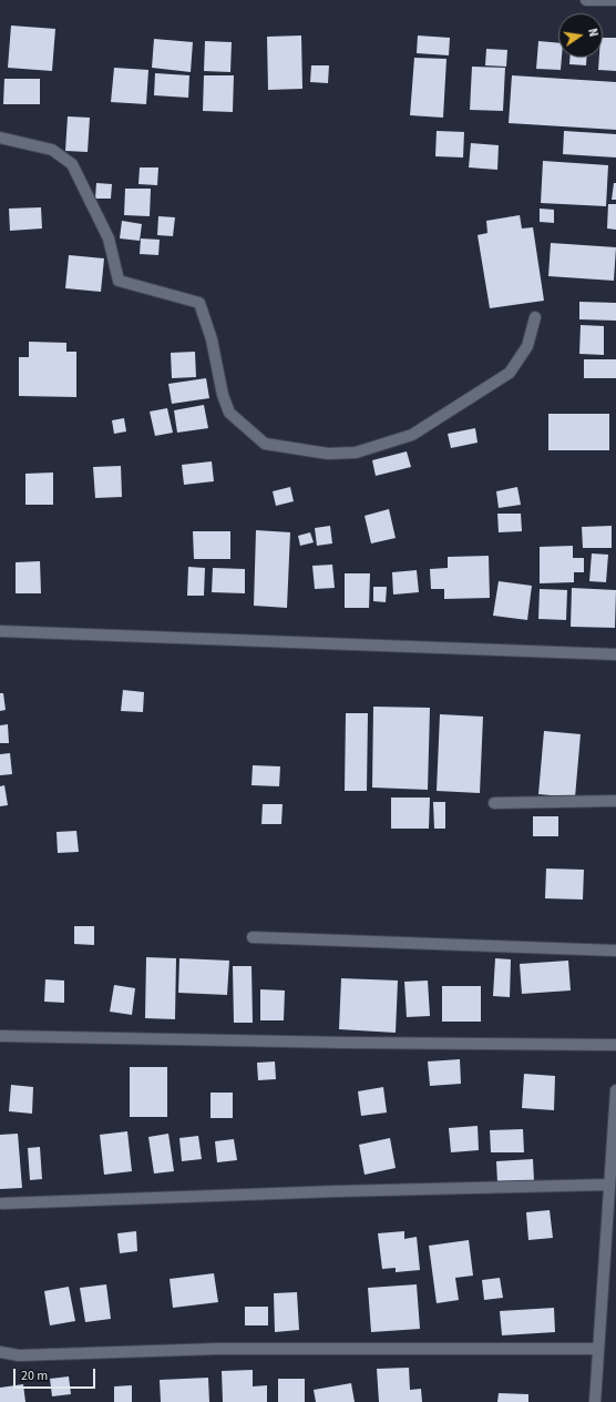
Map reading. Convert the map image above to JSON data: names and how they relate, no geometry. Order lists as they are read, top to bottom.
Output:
{
  "scale_bar": "20 m",
  "north": "right"
}
